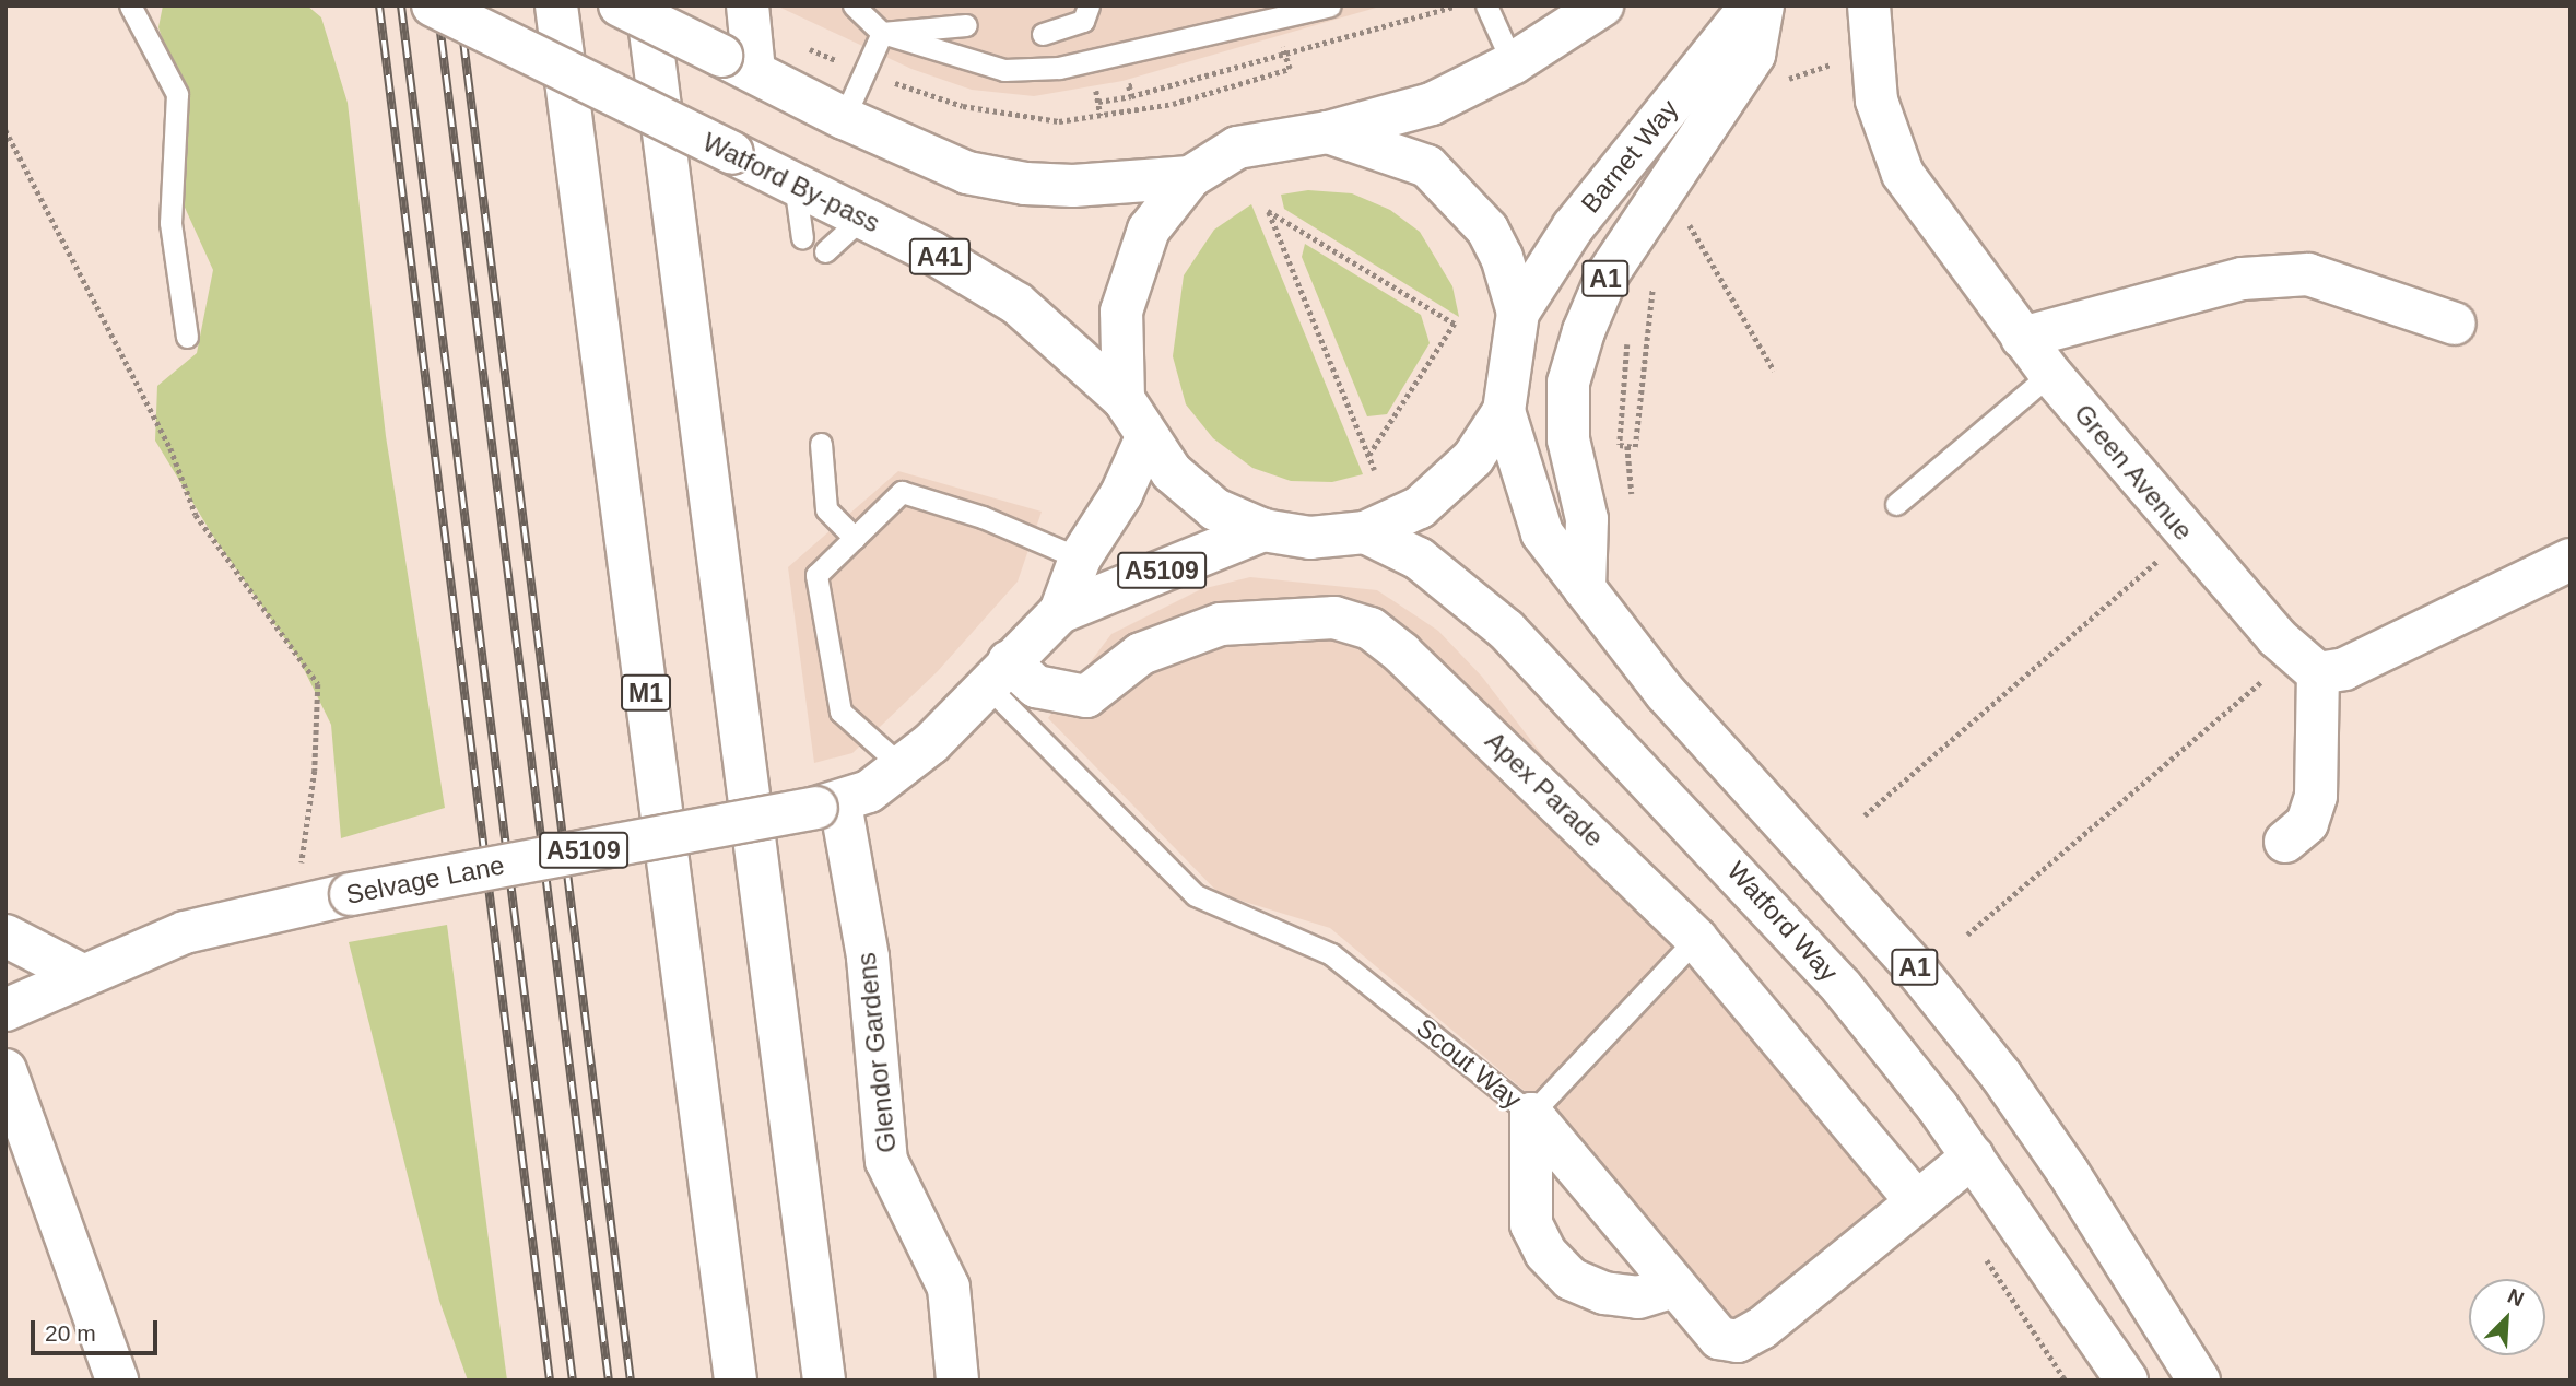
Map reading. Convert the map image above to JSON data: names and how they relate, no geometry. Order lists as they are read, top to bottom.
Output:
{
  "streets": {
    "main road": [
      "Barnet Way",
      "Watford By-pass",
      "A41",
      "A1",
      "Green Avenue",
      "A5109",
      "M1",
      "Apex Parade",
      "Selvage Lane",
      "Watford Way",
      "Glendor Gardens",
      "Scout Way"
    ]
  },
  "crossings": [
    ["Apex Parade", "Selvage Lane"],
    ["Apex Parade", "Scout Way"],
    ["Selvage Lane", "Glendor Gardens"],
    ["Selvage Lane", "Scout Way"]
  ],
  "scale_bar": "20 m",
  "north": "top right"
}
